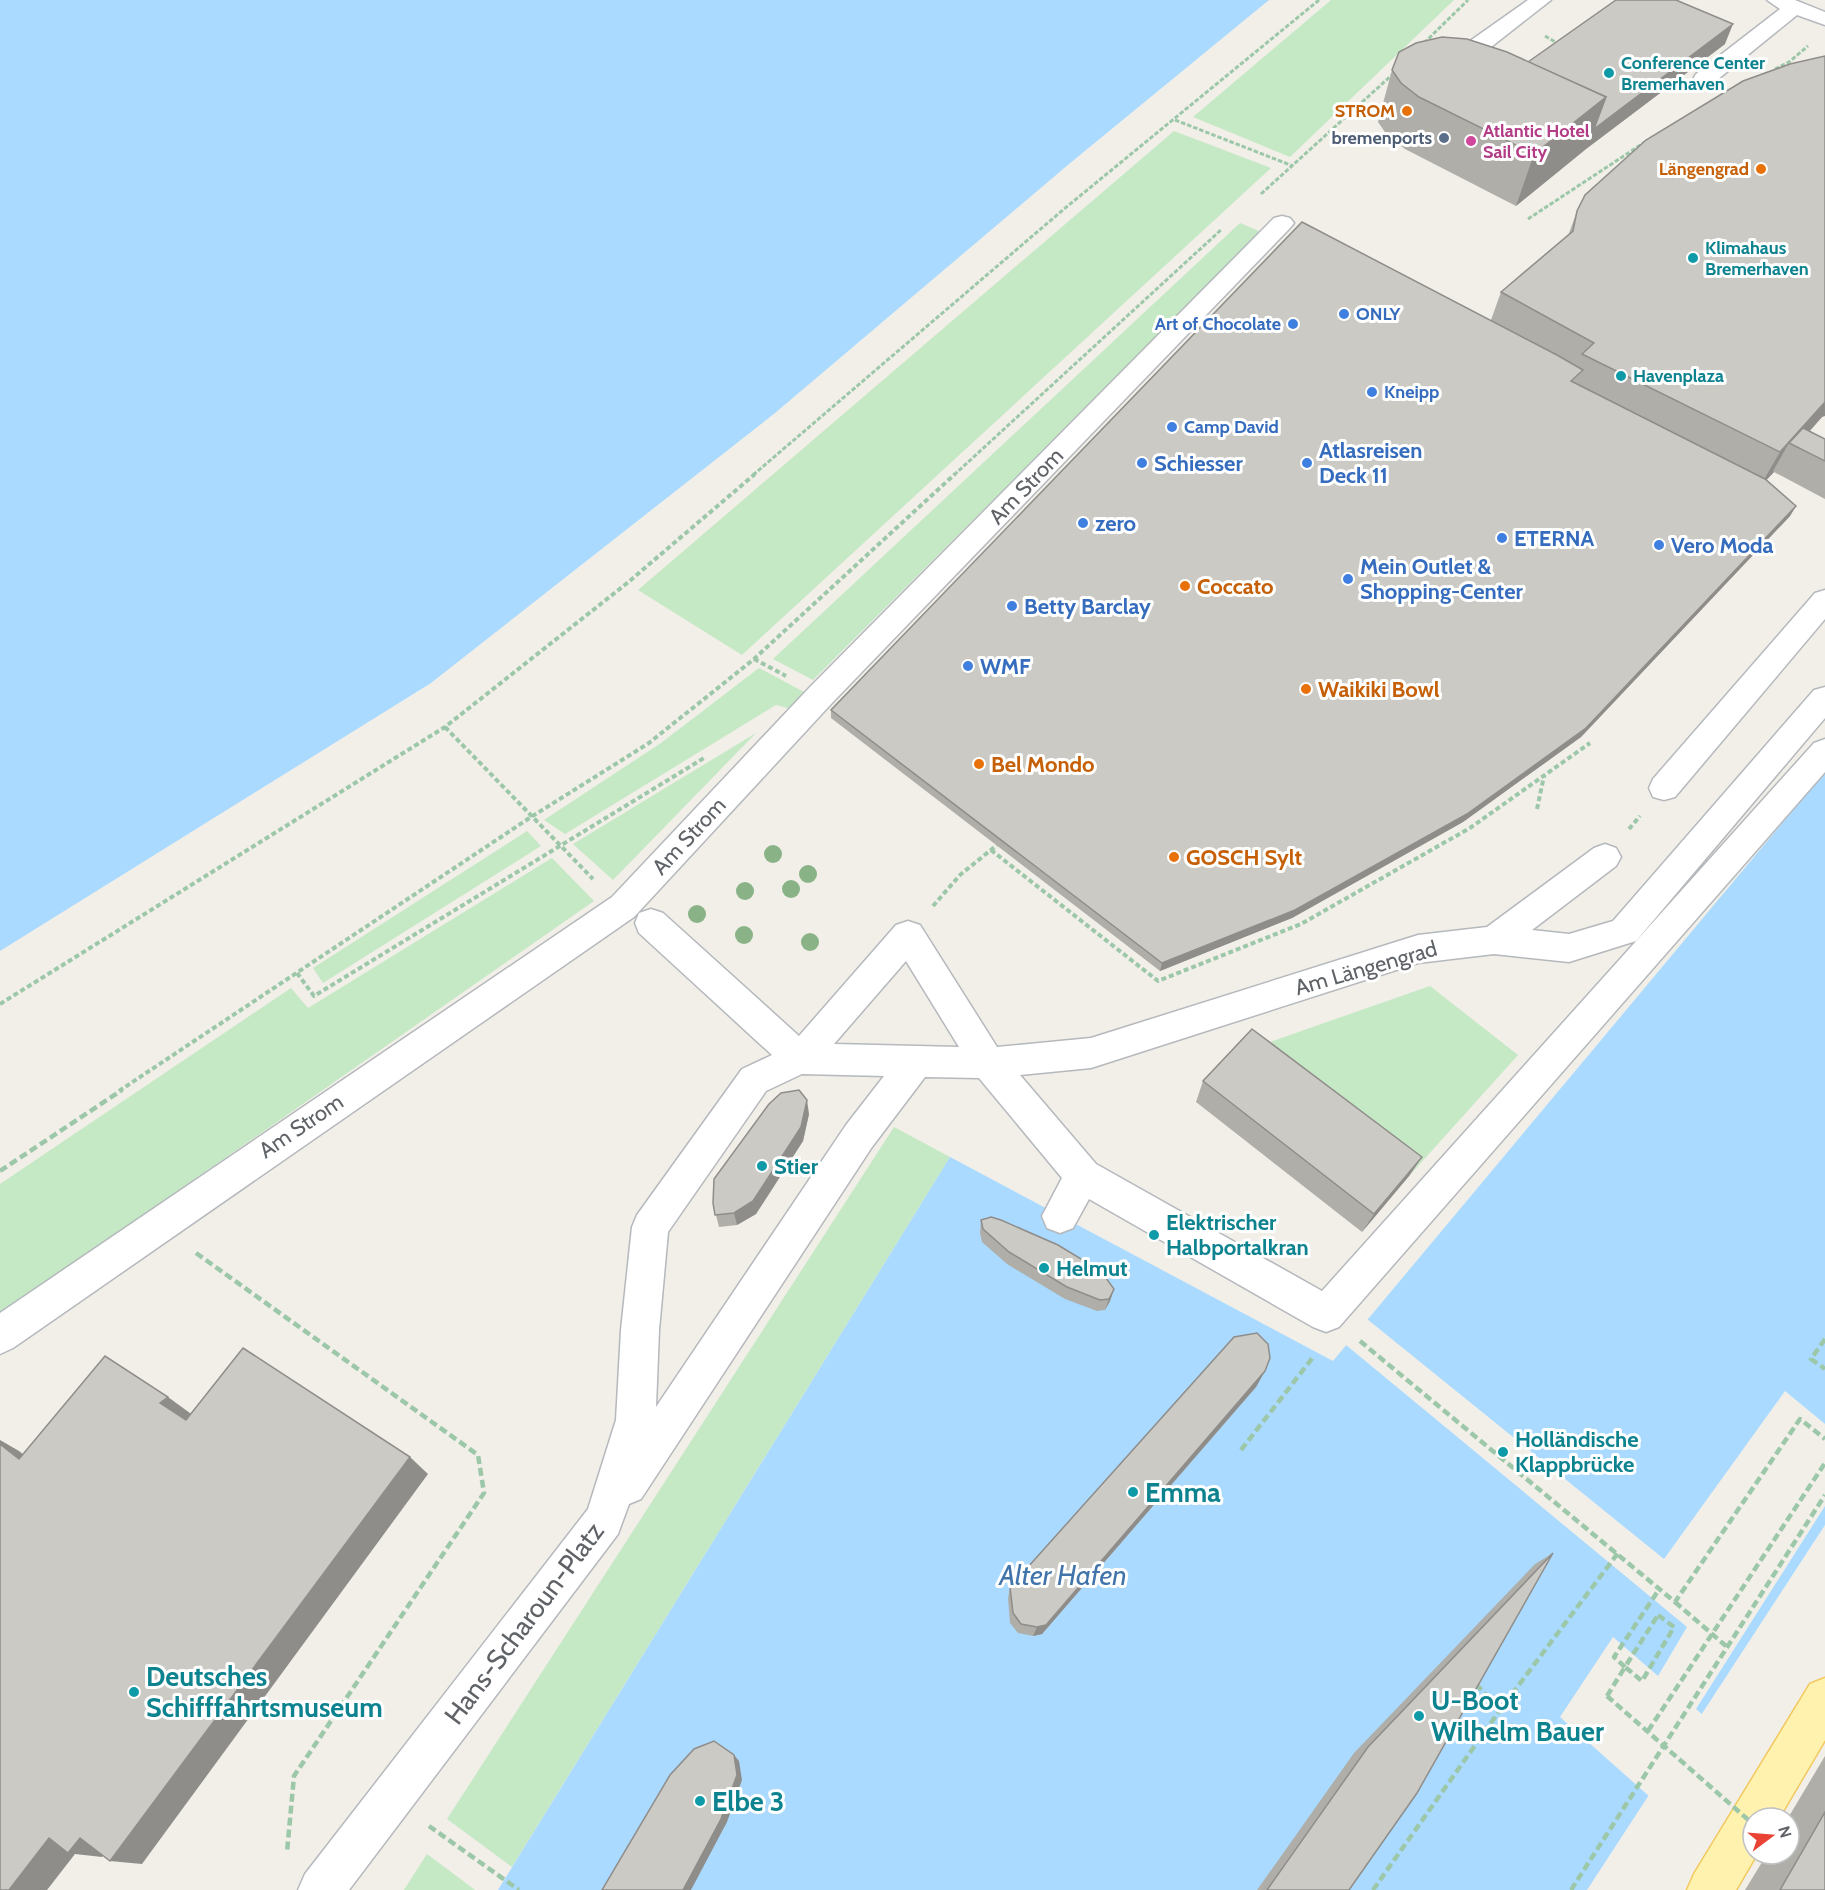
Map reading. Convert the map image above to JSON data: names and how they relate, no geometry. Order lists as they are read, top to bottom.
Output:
{
  "streets": {
    "street": ["Am Strom", "Am Längengrad", "Hans-Scharoun-Platz"]
  },
  "crossings": [
    ["Am Längengrad", "Hans-Scharoun-Platz"]
  ],
  "water": ["Alter Hafen"],
  "places": [
    "Conference Center Bremerhaven",
    "STROM",
    "bremenports",
    "Atlantic Hotel Sail City",
    "Längengrad",
    "Klimahaus Bremerhaven",
    "ONLY",
    "Art of Chocolate",
    "Havenplaza",
    "Kneipp",
    "Camp David",
    "Schiesser",
    "Atlasreisen Deck 11",
    "zero",
    "ETERNA",
    "Vero Moda",
    "Mein Outlet & Shopping-Center",
    "Coccato",
    "Betty Barclay",
    "WMF",
    "Waikiki Bowl",
    "Bel Mondo",
    "GOSCH Sylt",
    "Stier",
    "Elektrischer Halbportalkran",
    "Helmut",
    "Holländische Klappbrücke",
    "Emma",
    "Deutsches Schifffahrtsmuseum",
    "U-Boot Wilhelm Bauer",
    "Elbe 3"
  ],
  "north": "right"
}
